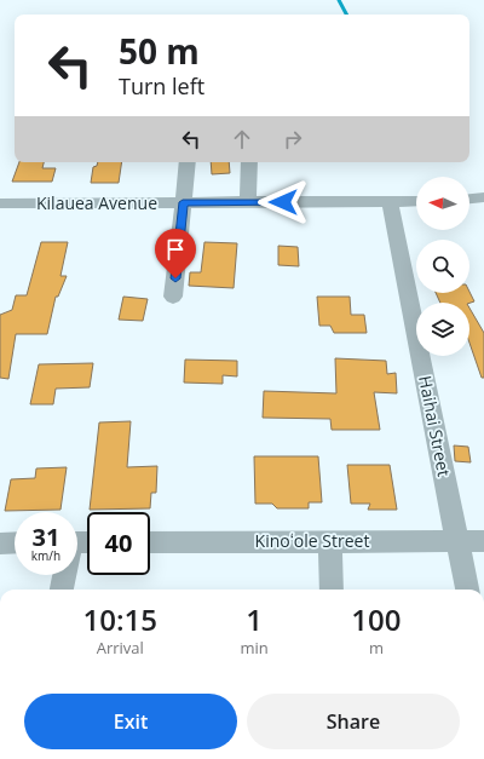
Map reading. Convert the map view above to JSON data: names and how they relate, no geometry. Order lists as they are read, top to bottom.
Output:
{
  "streets": {
    "street": ["Kilauea Avenue", "Haihai Street", "Kinoʻole Street"]
  },
  "crossings": [
    ["Kilauea Avenue", "Haihai Street"],
    ["Haihai Street", "Kinoʻole Street"]
  ],
  "north": "left",
  "page": {
    "turn": ["50 m", "Turn left"],
    "speed": "31 km/h",
    "limit": "40",
    "eta": [
      "10:15",
      "Arrival",
      "1",
      "min",
      "100",
      "m"
    ],
    "buttons": ["Exit", "Share"]
  }
}
